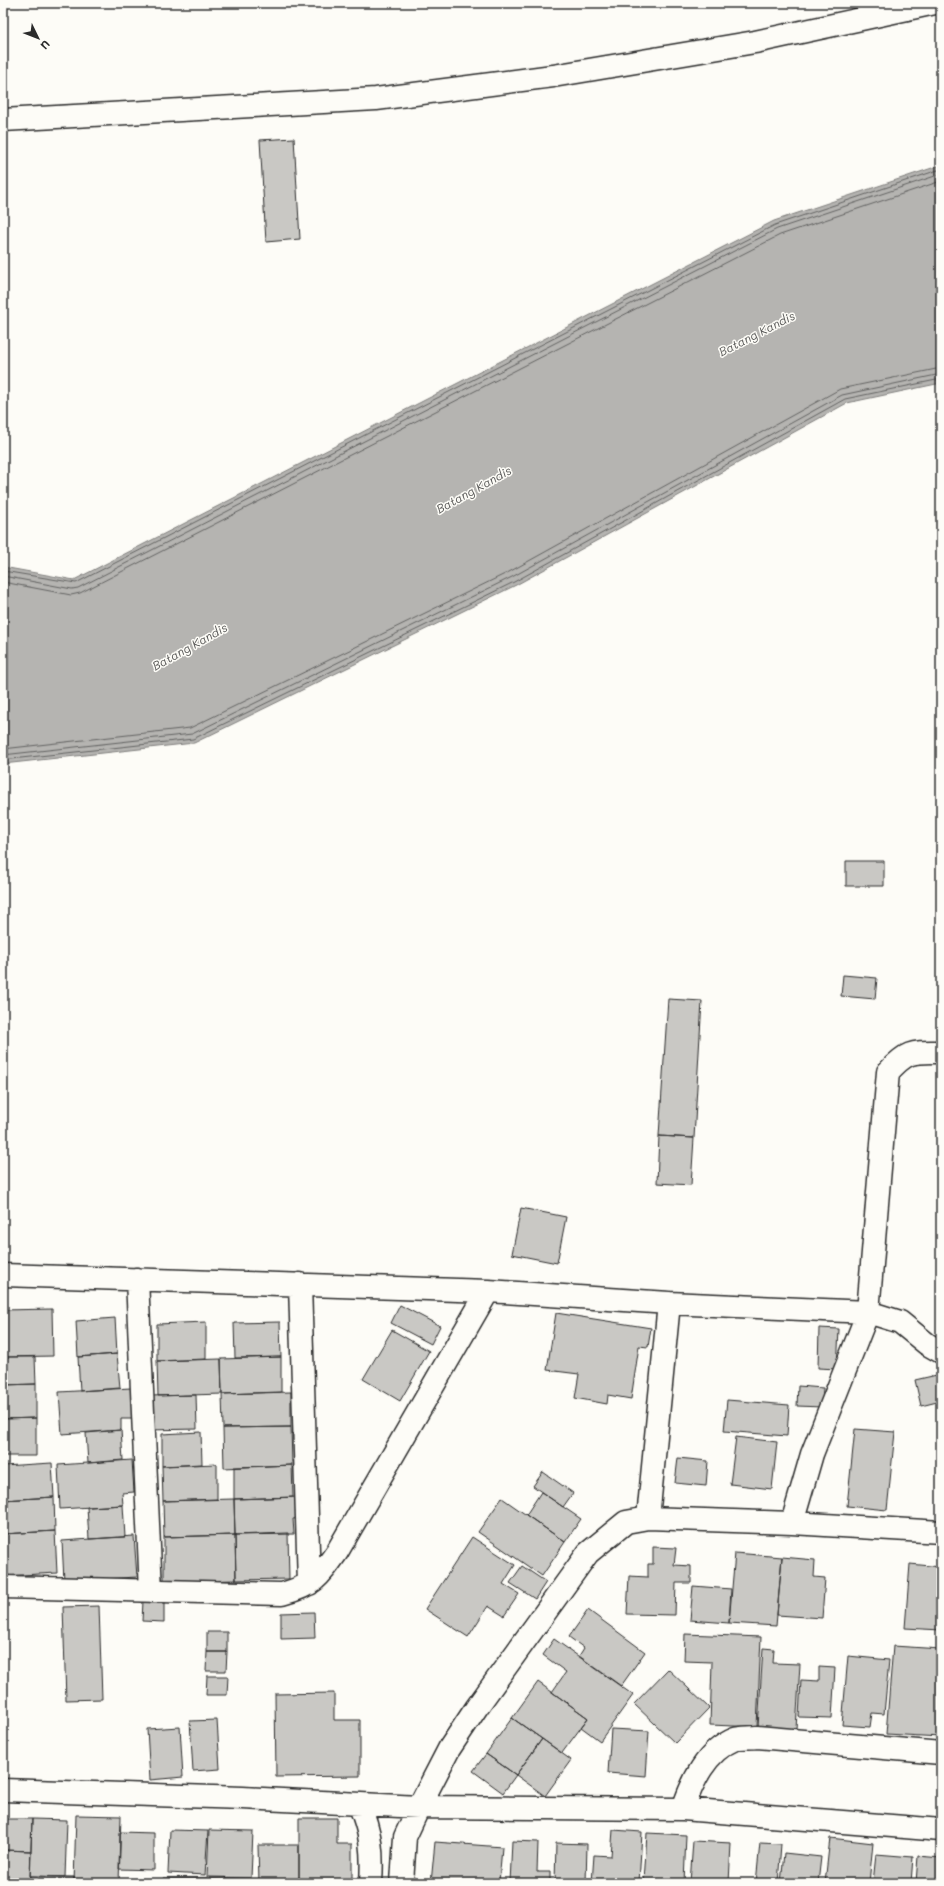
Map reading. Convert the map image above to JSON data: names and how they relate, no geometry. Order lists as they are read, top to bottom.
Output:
{
  "water": ["Batang Kandis"],
  "north": "bottom right"
}
